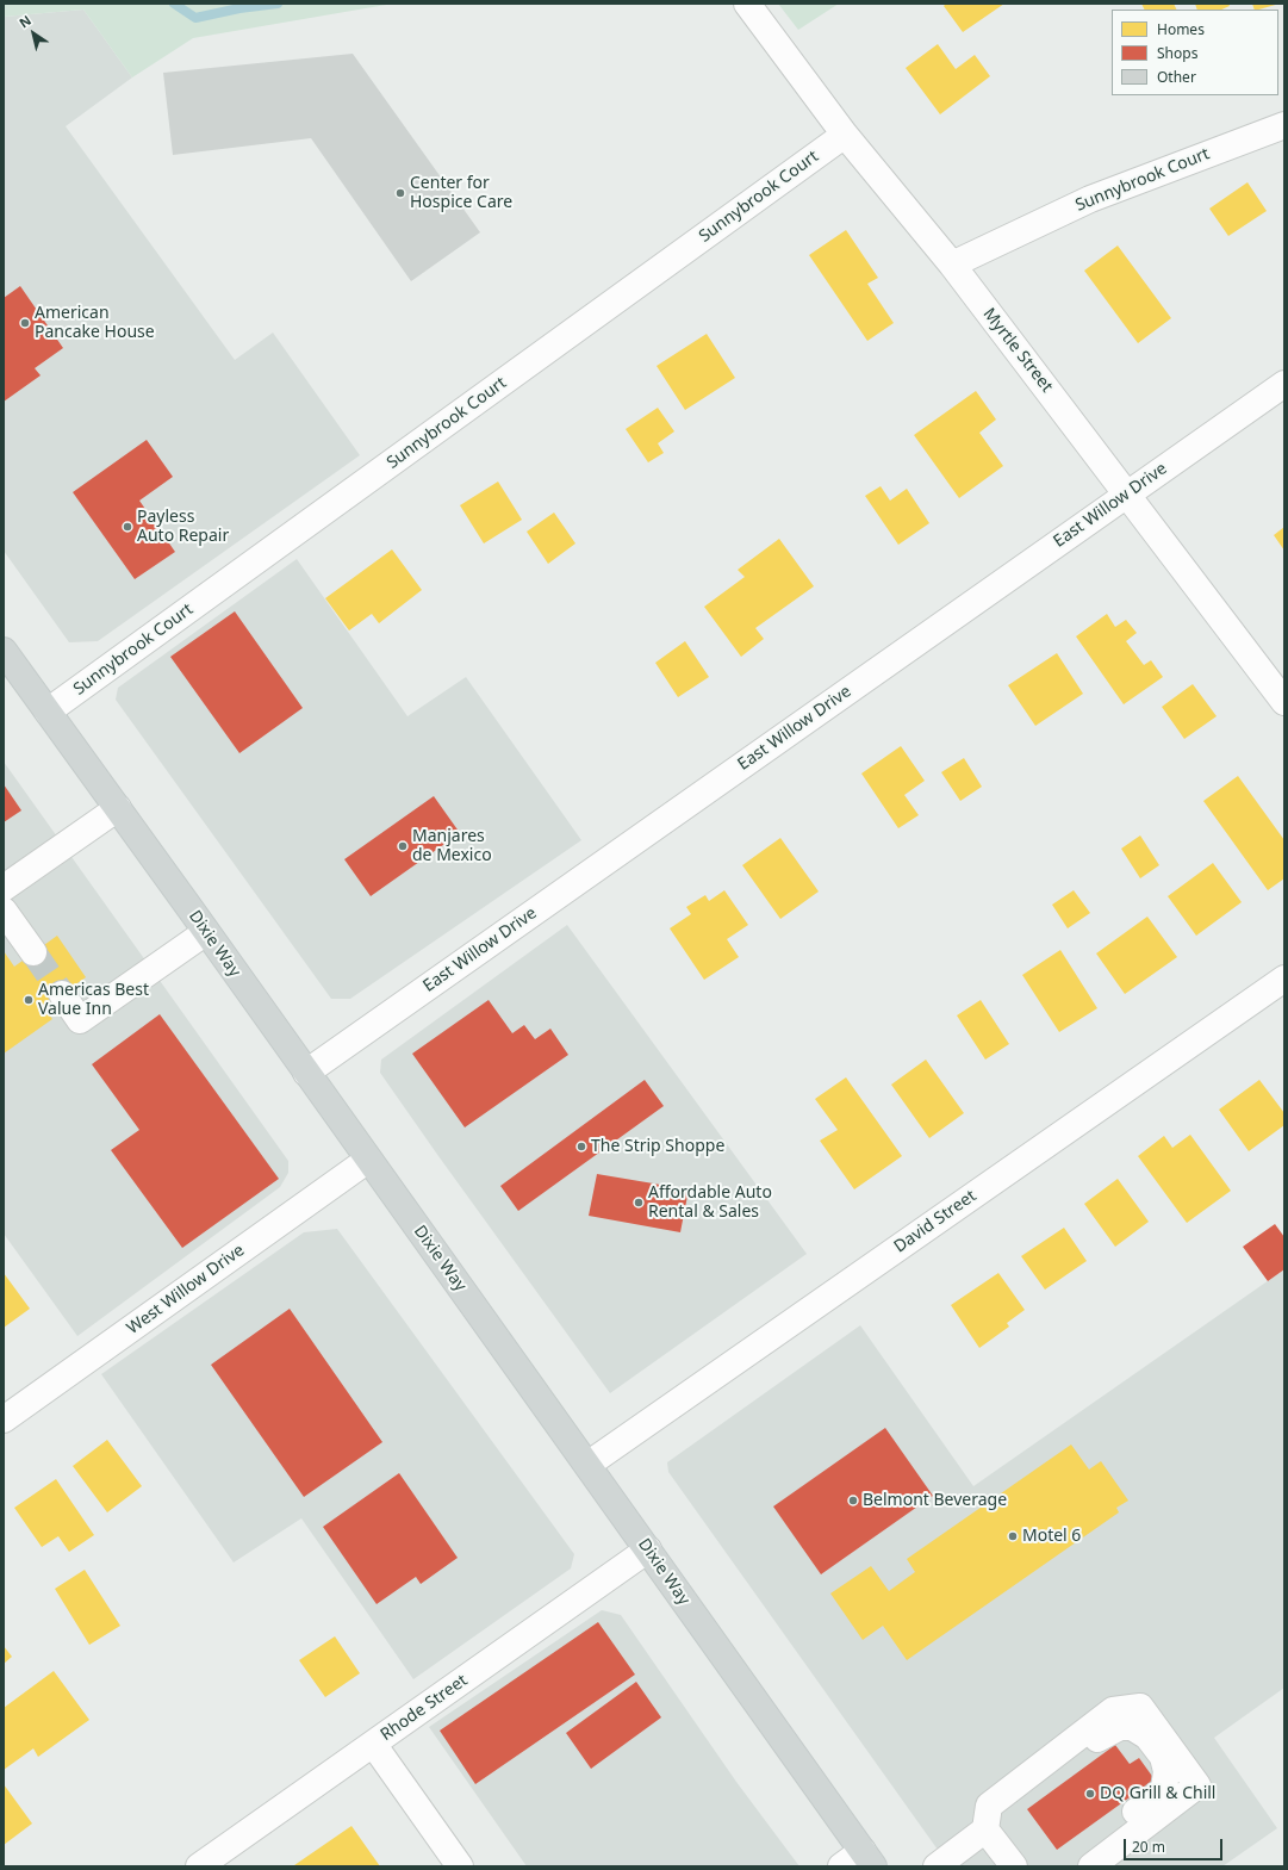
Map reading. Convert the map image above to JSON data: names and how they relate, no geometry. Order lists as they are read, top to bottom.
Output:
{
  "streets": {
    "main road": ["Dixie Way"],
    "street": [
      "Sunnybrook Court",
      "Myrtle Street",
      "East Willow Drive",
      "David Street",
      "West Willow Drive",
      "Rhode Street"
    ]
  },
  "crossings": [
    ["Sunnybrook Court", "Myrtle Street"],
    ["Sunnybrook Court", "Dixie Way"],
    ["Myrtle Street", "East Willow Drive"],
    ["East Willow Drive", "Dixie Way"],
    ["Dixie Way", "David Street"],
    ["Dixie Way", "West Willow Drive"],
    ["Dixie Way", "Rhode Street"]
  ],
  "places": [
    "Center for Hospice Care",
    "American Pancake House",
    "Payless Auto Repair",
    "Manjares de Mexico",
    "Americas Best Value Inn",
    "The Strip Shoppe",
    "Affordable Auto Rental & Sales",
    "Belmont Beverage",
    "Motel 6",
    "DQ Grill & Chill"
  ],
  "legend": ["Homes", "Shops", "Other"],
  "scale_bar": "20 m",
  "north": "top left"
}
